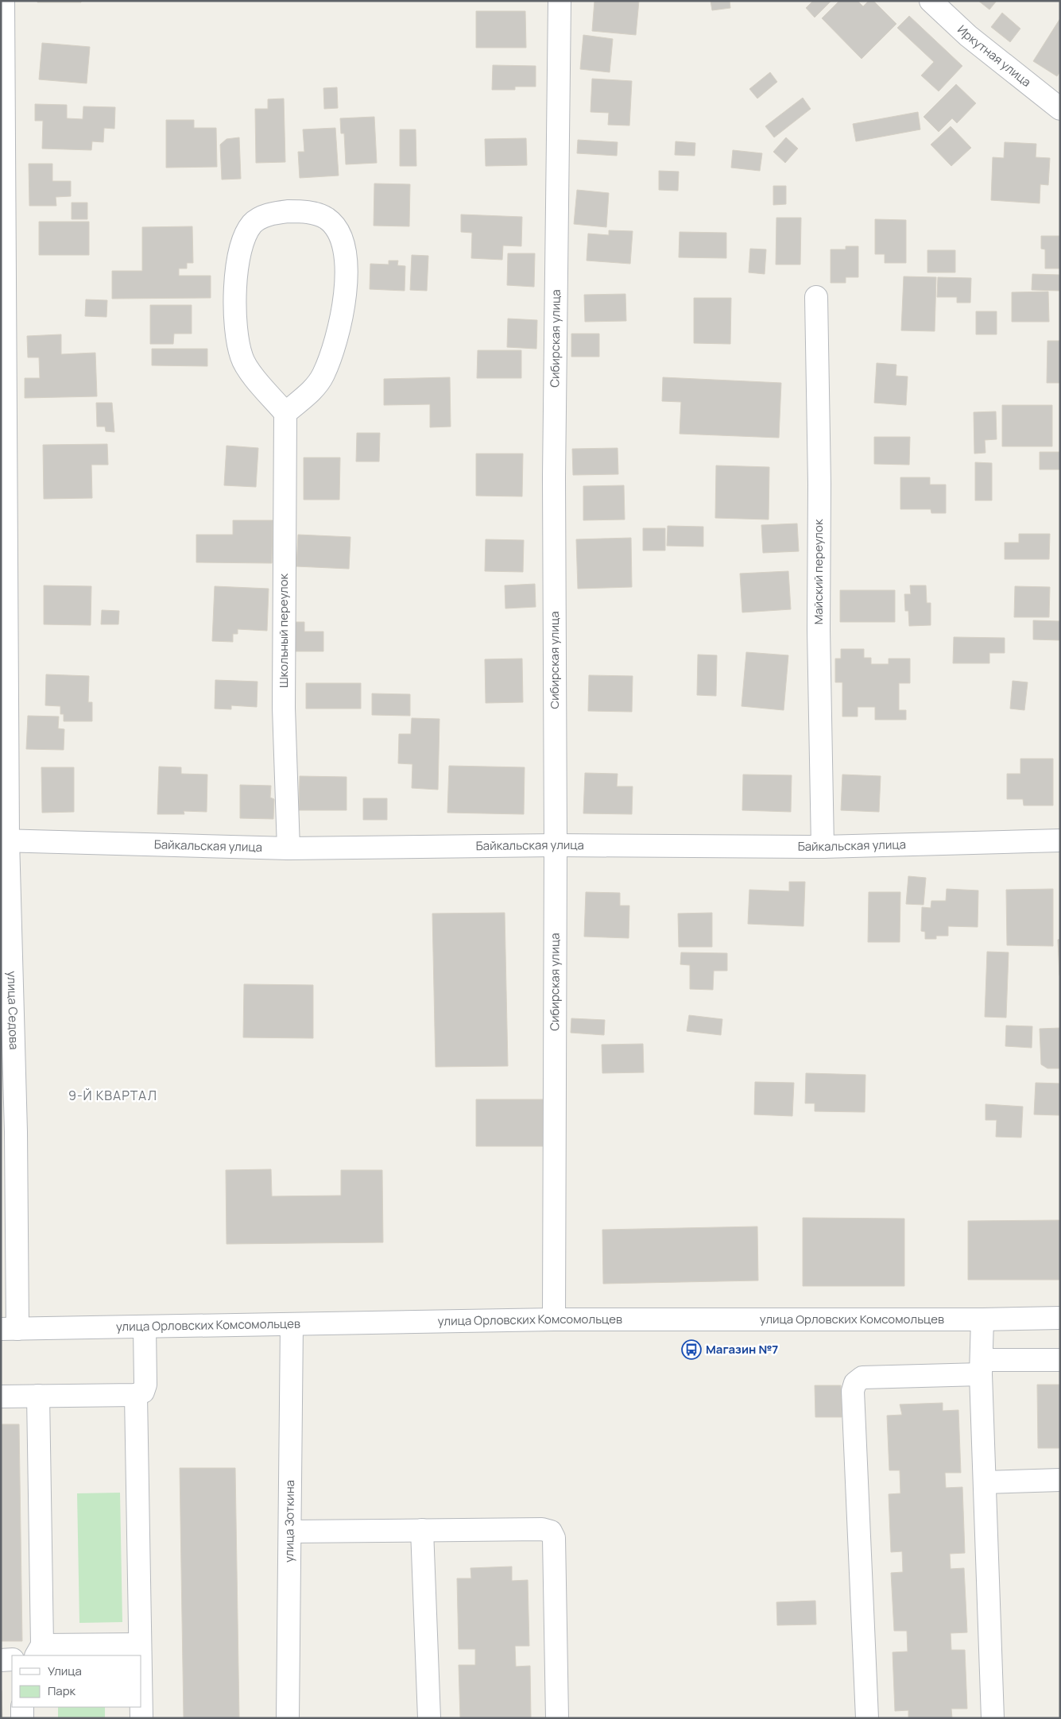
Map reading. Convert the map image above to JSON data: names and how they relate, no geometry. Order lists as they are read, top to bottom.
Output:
{
  "streets": {
    "street": [
      "Иркутная улица",
      "Сибирская улица",
      "Майский переулок",
      "Школьный переулок",
      "Байкальская улица",
      "улица Седова",
      "улица Орловских Комсомольцев",
      "улица Зоткина"
    ]
  },
  "crossings": [
    ["Сибирская улица", "Байкальская улица"],
    ["Сибирская улица", "улица Орловских Комсомольцев"],
    ["Майский переулок", "Байкальская улица"],
    ["Школьный переулок", "Байкальская улица"],
    ["Байкальская улица", "улица Седова"],
    ["улица Седова", "улица Орловских Комсомольцев"],
    ["улица Орловских Комсомольцев", "улица Зоткина"]
  ],
  "districts": ["9-Й КВАРТАЛ"],
  "places": {
    "bus stop": ["Магазин №7"]
  },
  "legend": ["Улица", "Парк"]
}
